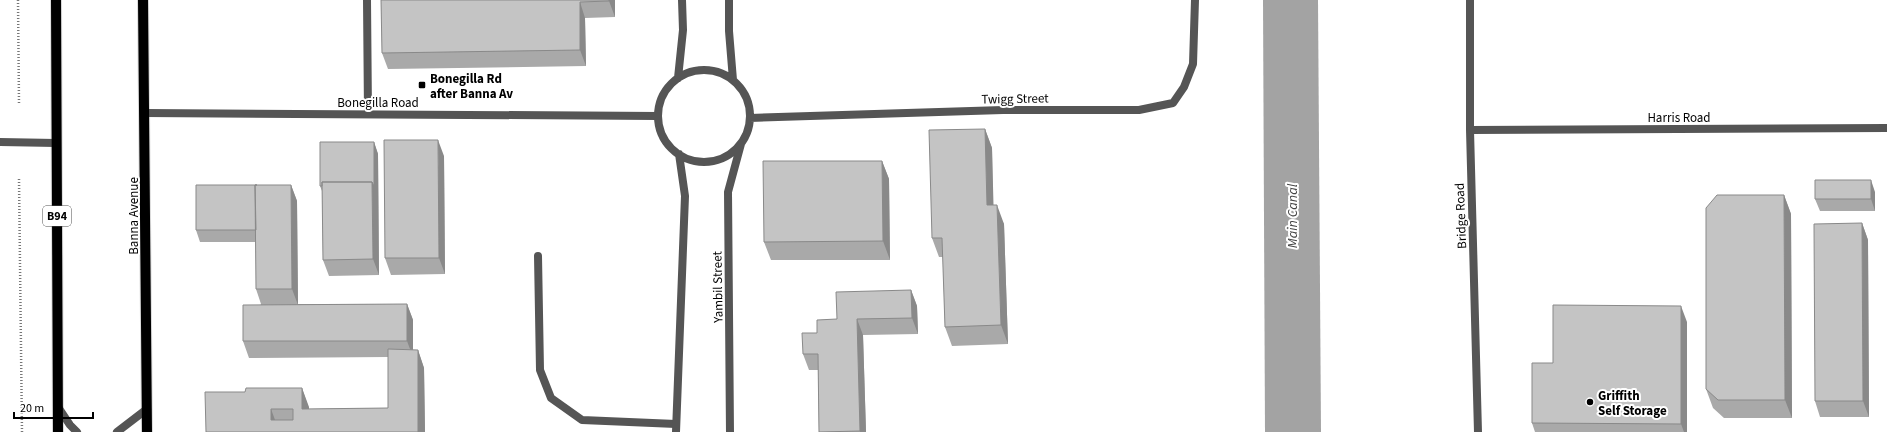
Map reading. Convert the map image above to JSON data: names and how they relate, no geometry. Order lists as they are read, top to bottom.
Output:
{
  "streets": {
    "main road": ["B94", "Banna Avenue"],
    "street": [
      "Twigg Street",
      "Bonegilla Road",
      "Harris Road",
      "Bridge Road",
      "Yambil Street"
    ]
  },
  "crossings": [
    ["Twigg Street", "Bonegilla Road"],
    ["Twigg Street", "Yambil Street"],
    ["Bonegilla Road", "Banna Avenue"],
    ["Bonegilla Road", "Yambil Street"],
    ["Harris Road", "Bridge Road"]
  ],
  "water": ["Main Canal"],
  "places": {
    "transit": ["Bonegilla Rd after Banna Av"],
    "other": ["Griffith Self Storage"]
  },
  "scale_bar": "20 m"
}
